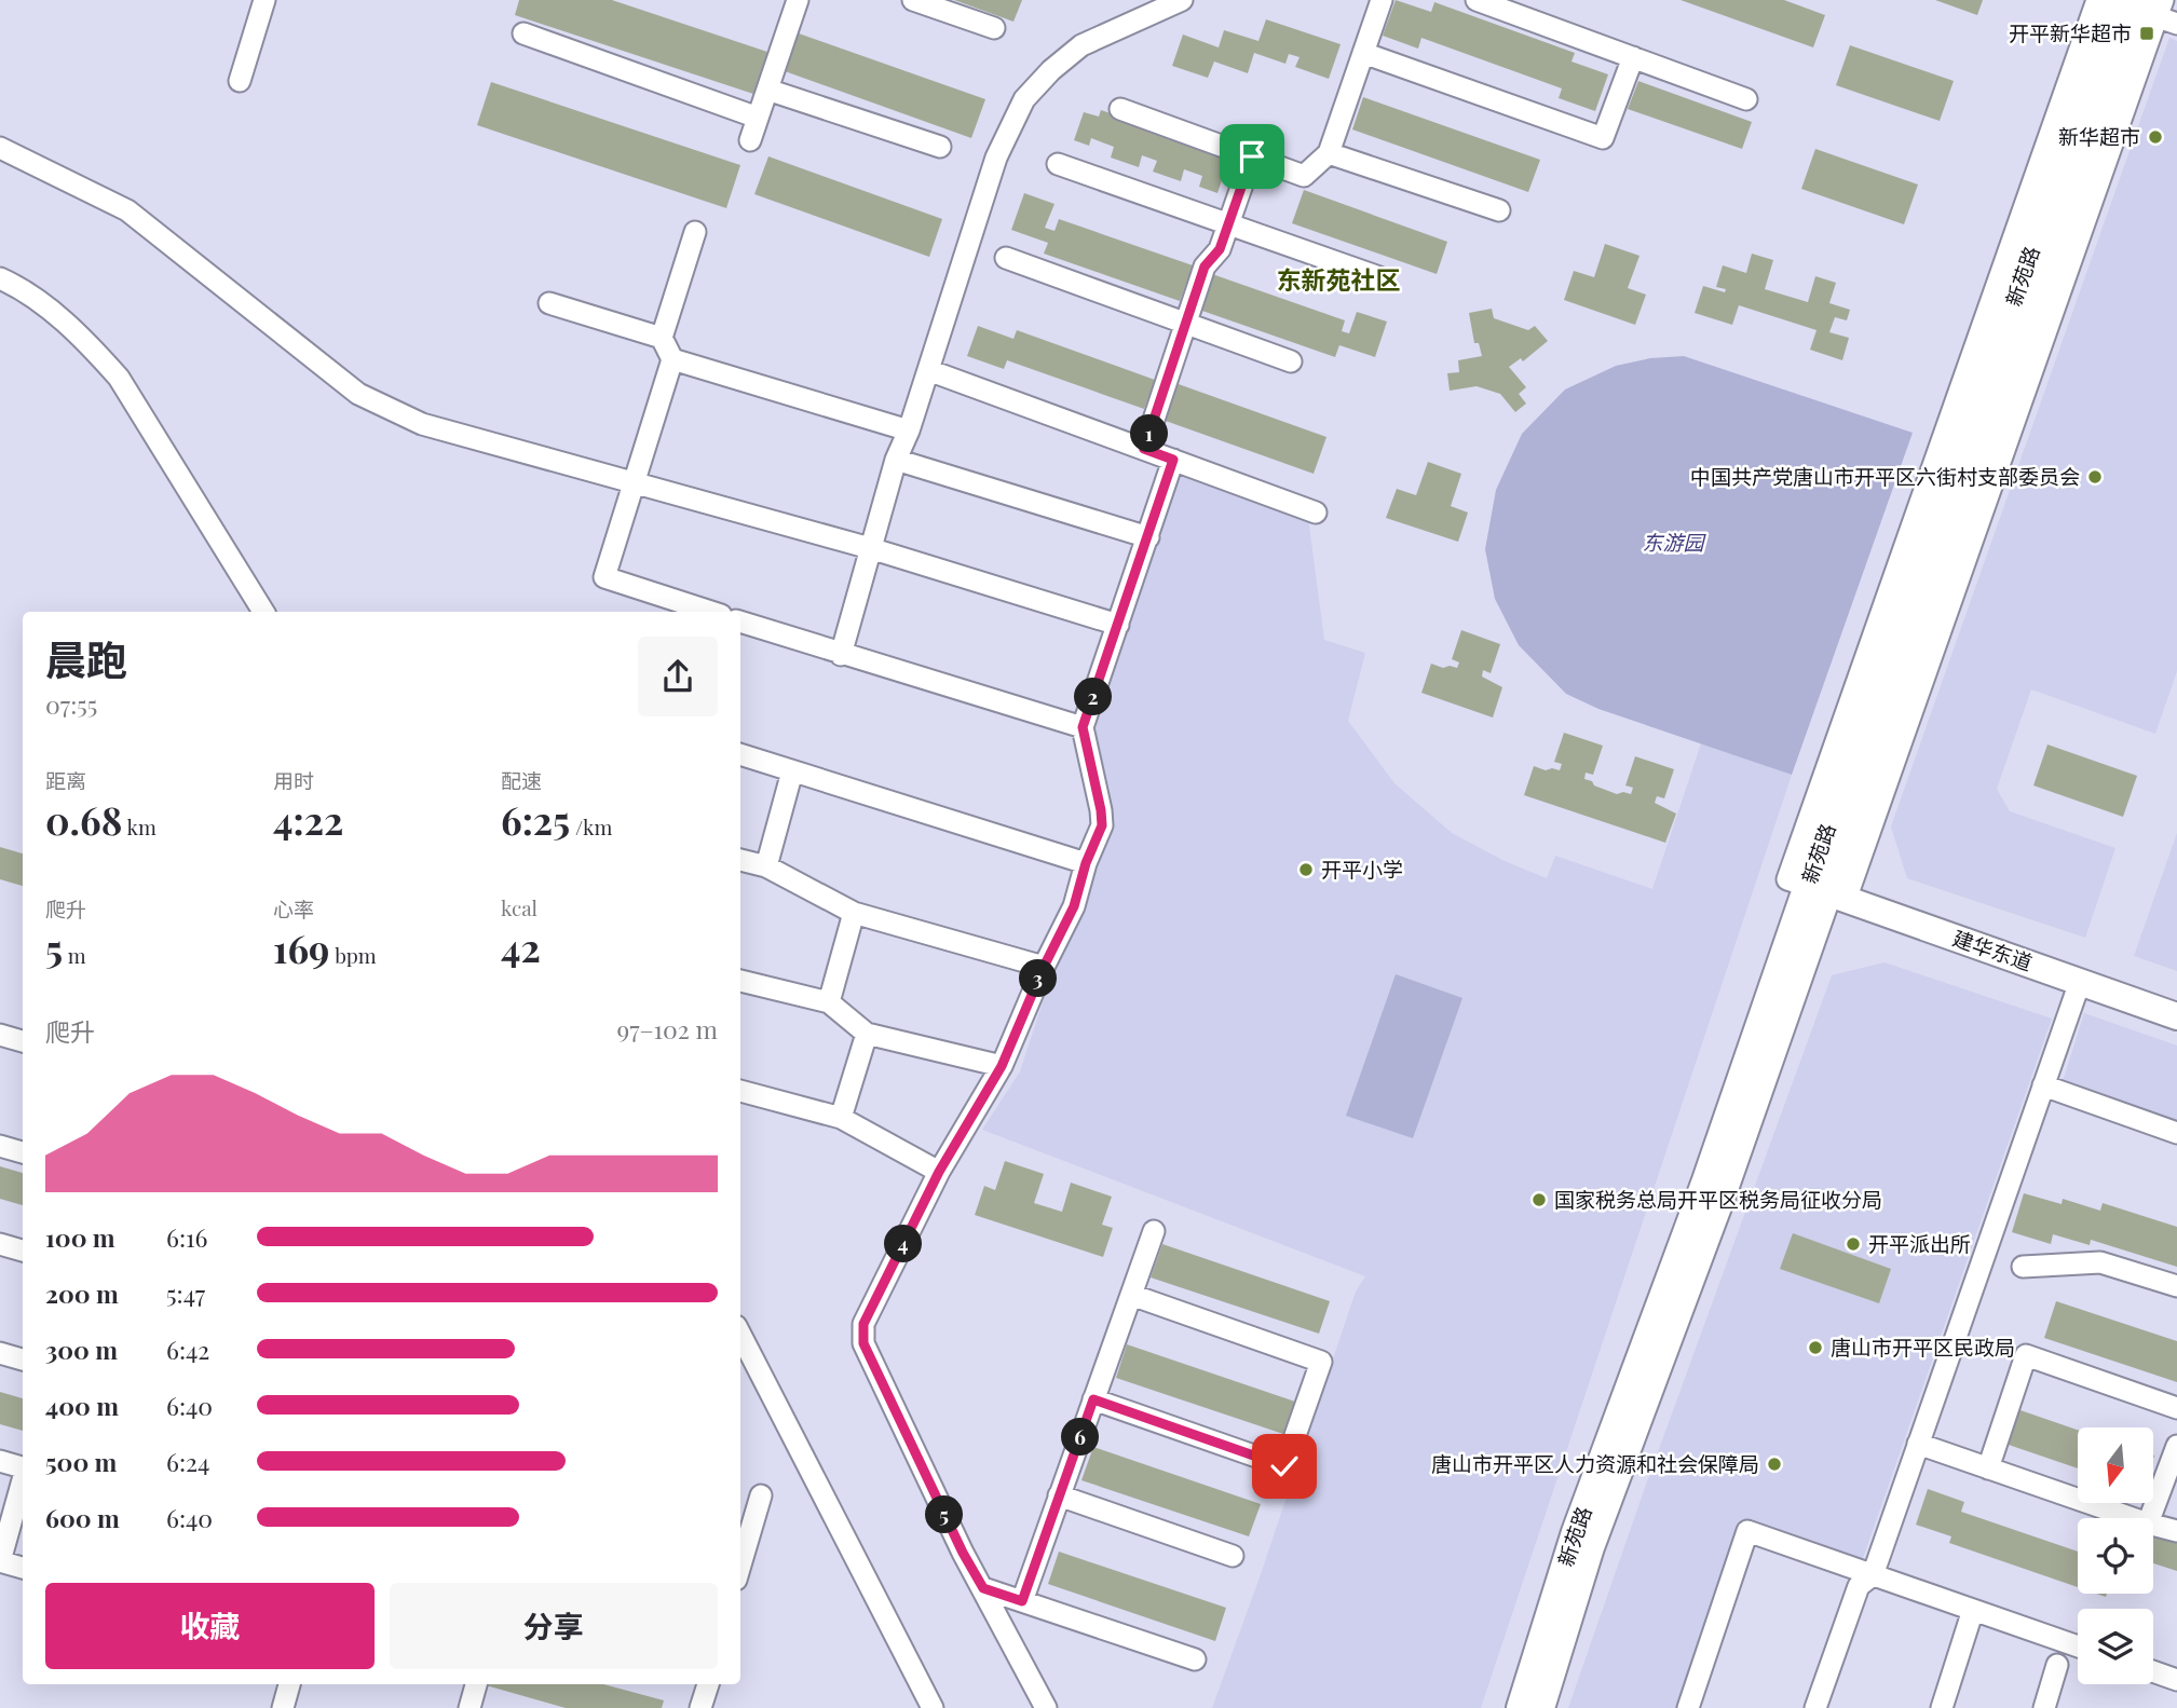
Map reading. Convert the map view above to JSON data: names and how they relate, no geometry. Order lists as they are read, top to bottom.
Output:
{
  "streets": {
    "main road": ["新苑路", "建华东道"]
  },
  "crossings": [
    ["新苑路", "建华东道"]
  ],
  "districts": ["东新苑社区"],
  "parks": ["东游园"],
  "places": {
    "transit": ["开平新华超市"],
    "other": [
      "新华超市",
      "中国共产党唐山市开平区六街村支部委员会",
      "开平小学",
      "国家税务总局开平区税务局征收分局",
      "开平派出所",
      "唐山市开平区民政局",
      "唐山市开平区人力资源和社会保障局"
    ]
  },
  "north": "bottom",
  "page": {
    "pins": [
      "1",
      "2",
      "3",
      "4",
      "6",
      "5"
    ],
    "heading": ["晨跑", "07:55"],
    "stats": [
      ["距离", "0.68 km"],
      ["用时", "4:22"],
      ["配速", "6:25 /km"],
      ["爬升", "5 m"],
      ["心率", "169 bpm"],
      ["kcal", "42"]
    ],
    "chart": ["爬升", "97–102 m"],
    "list": [
      {
        "name": "100 m",
        "note": "6:16"
      },
      {
        "name": "200 m",
        "note": "5:47"
      },
      {
        "name": "300 m",
        "note": "6:42"
      },
      {
        "name": "400 m",
        "note": "6:40"
      },
      {
        "name": "500 m",
        "note": "6:24"
      },
      {
        "name": "600 m",
        "note": "6:40"
      }
    ],
    "buttons": ["收藏", "分享"]
  }
}
